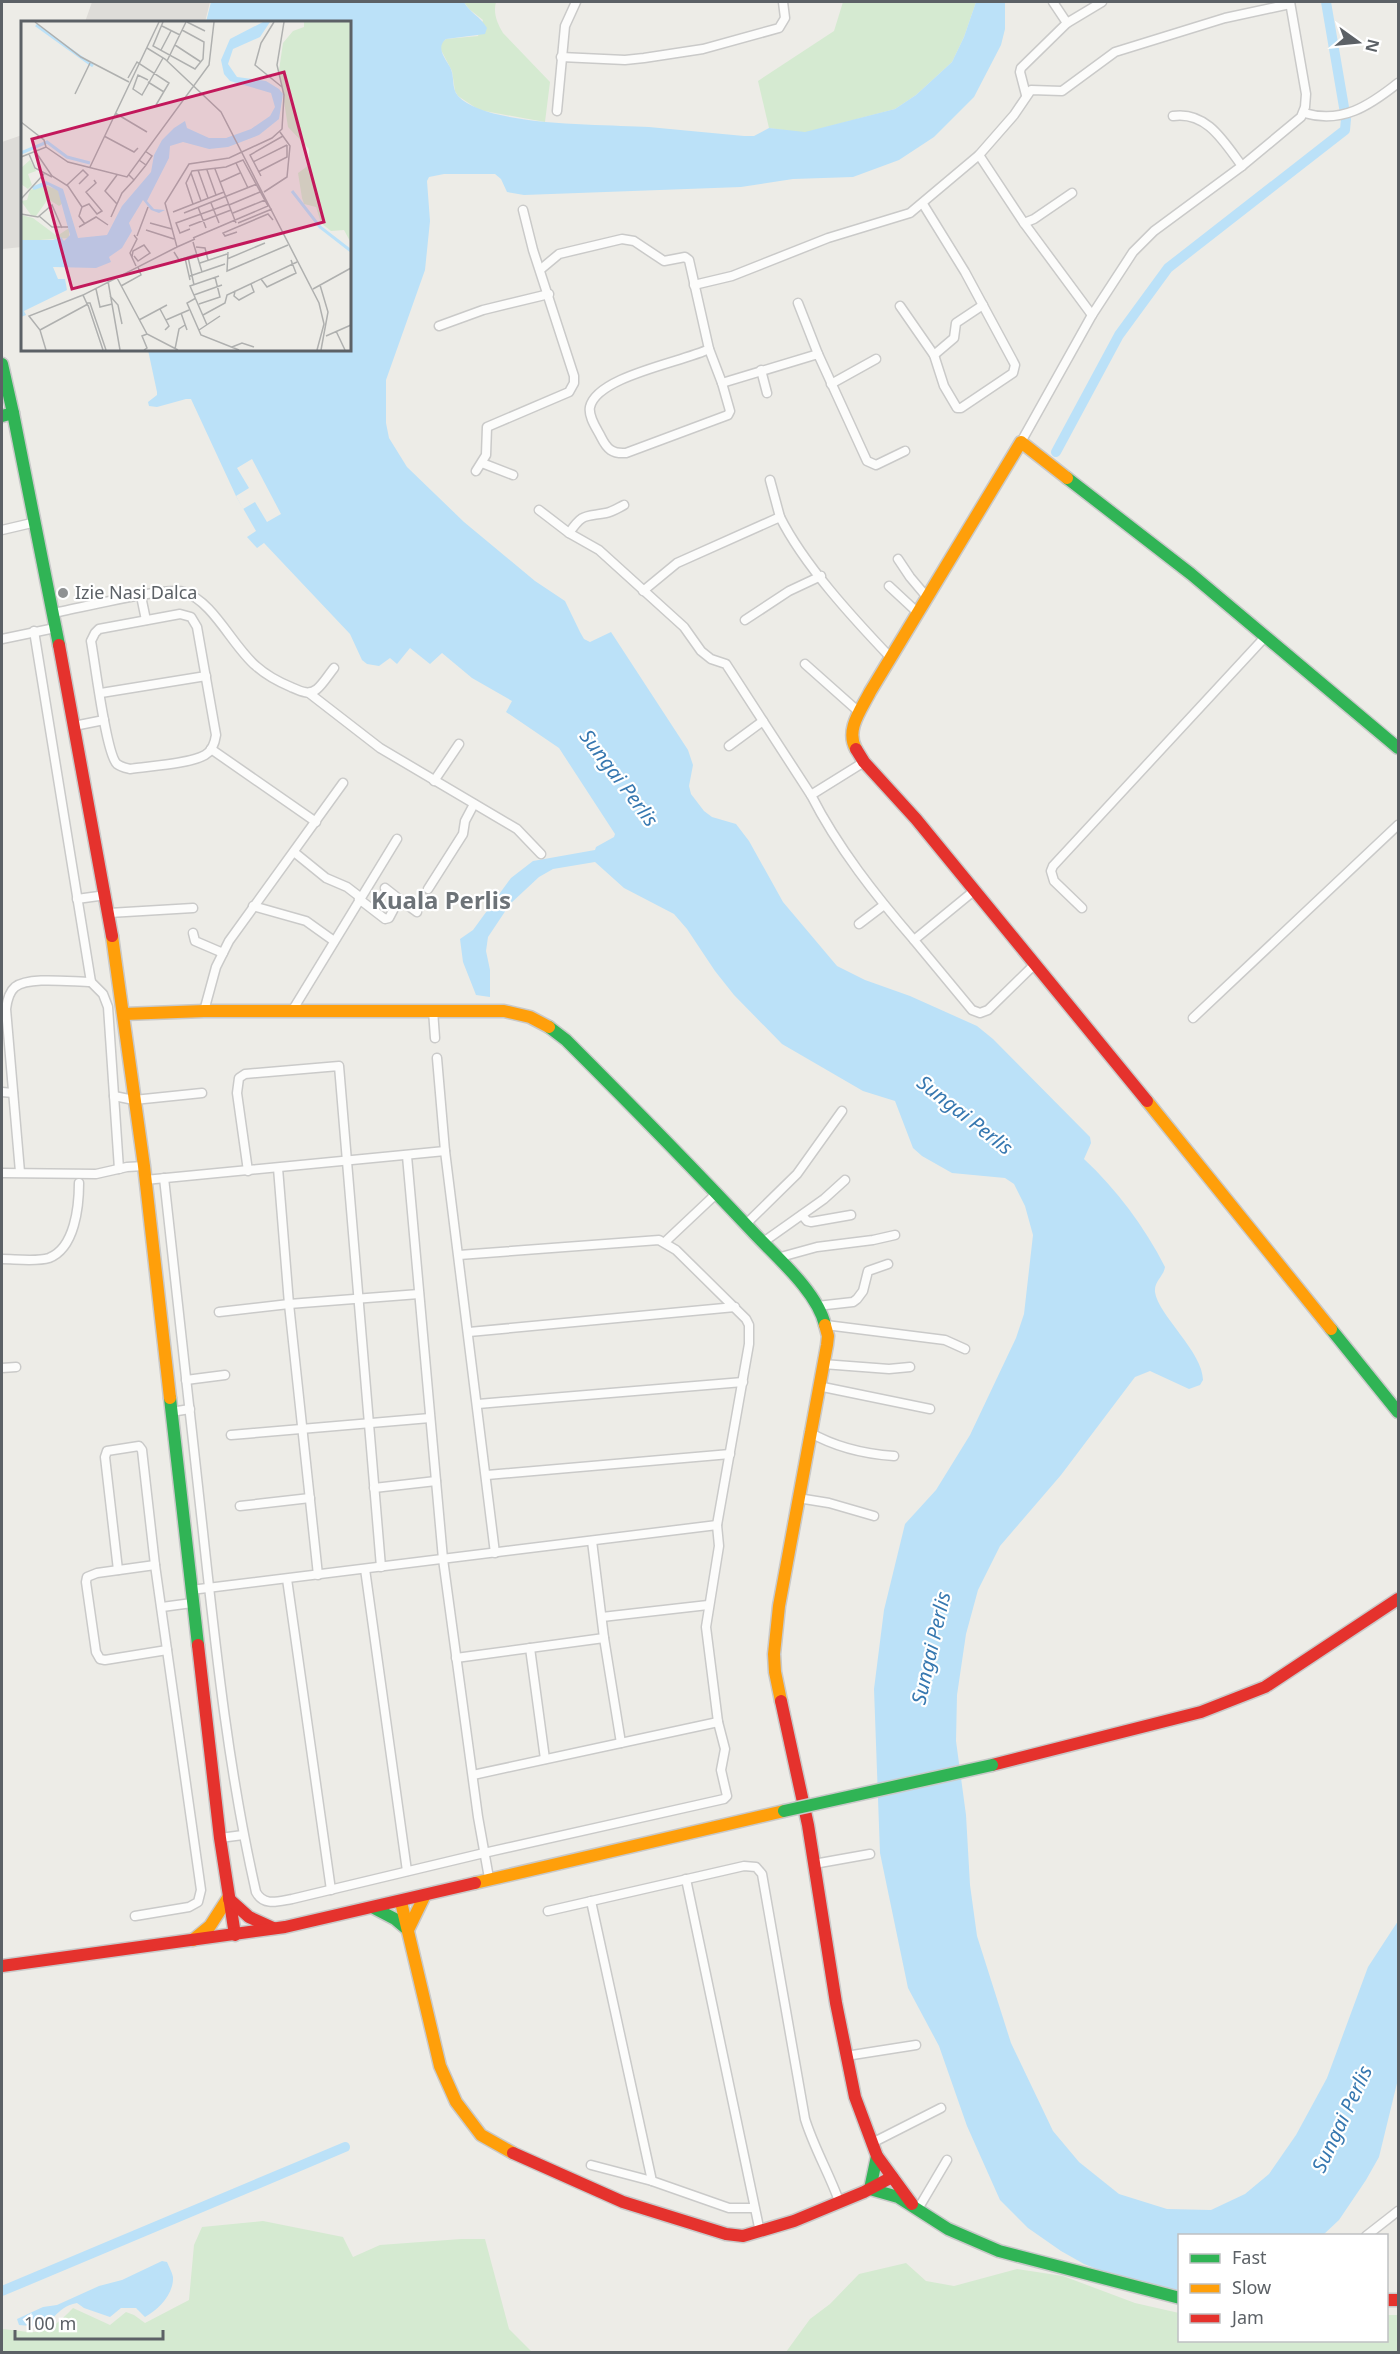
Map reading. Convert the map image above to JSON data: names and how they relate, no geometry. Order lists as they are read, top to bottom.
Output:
{
  "districts": ["Kuala Perlis"],
  "water": ["Sungai Perlis"],
  "places": ["Izie Nasi Dalca"],
  "legend": ["Fast", "Slow", "Jam"],
  "scale_bar": "100 m",
  "north": "right"
}
